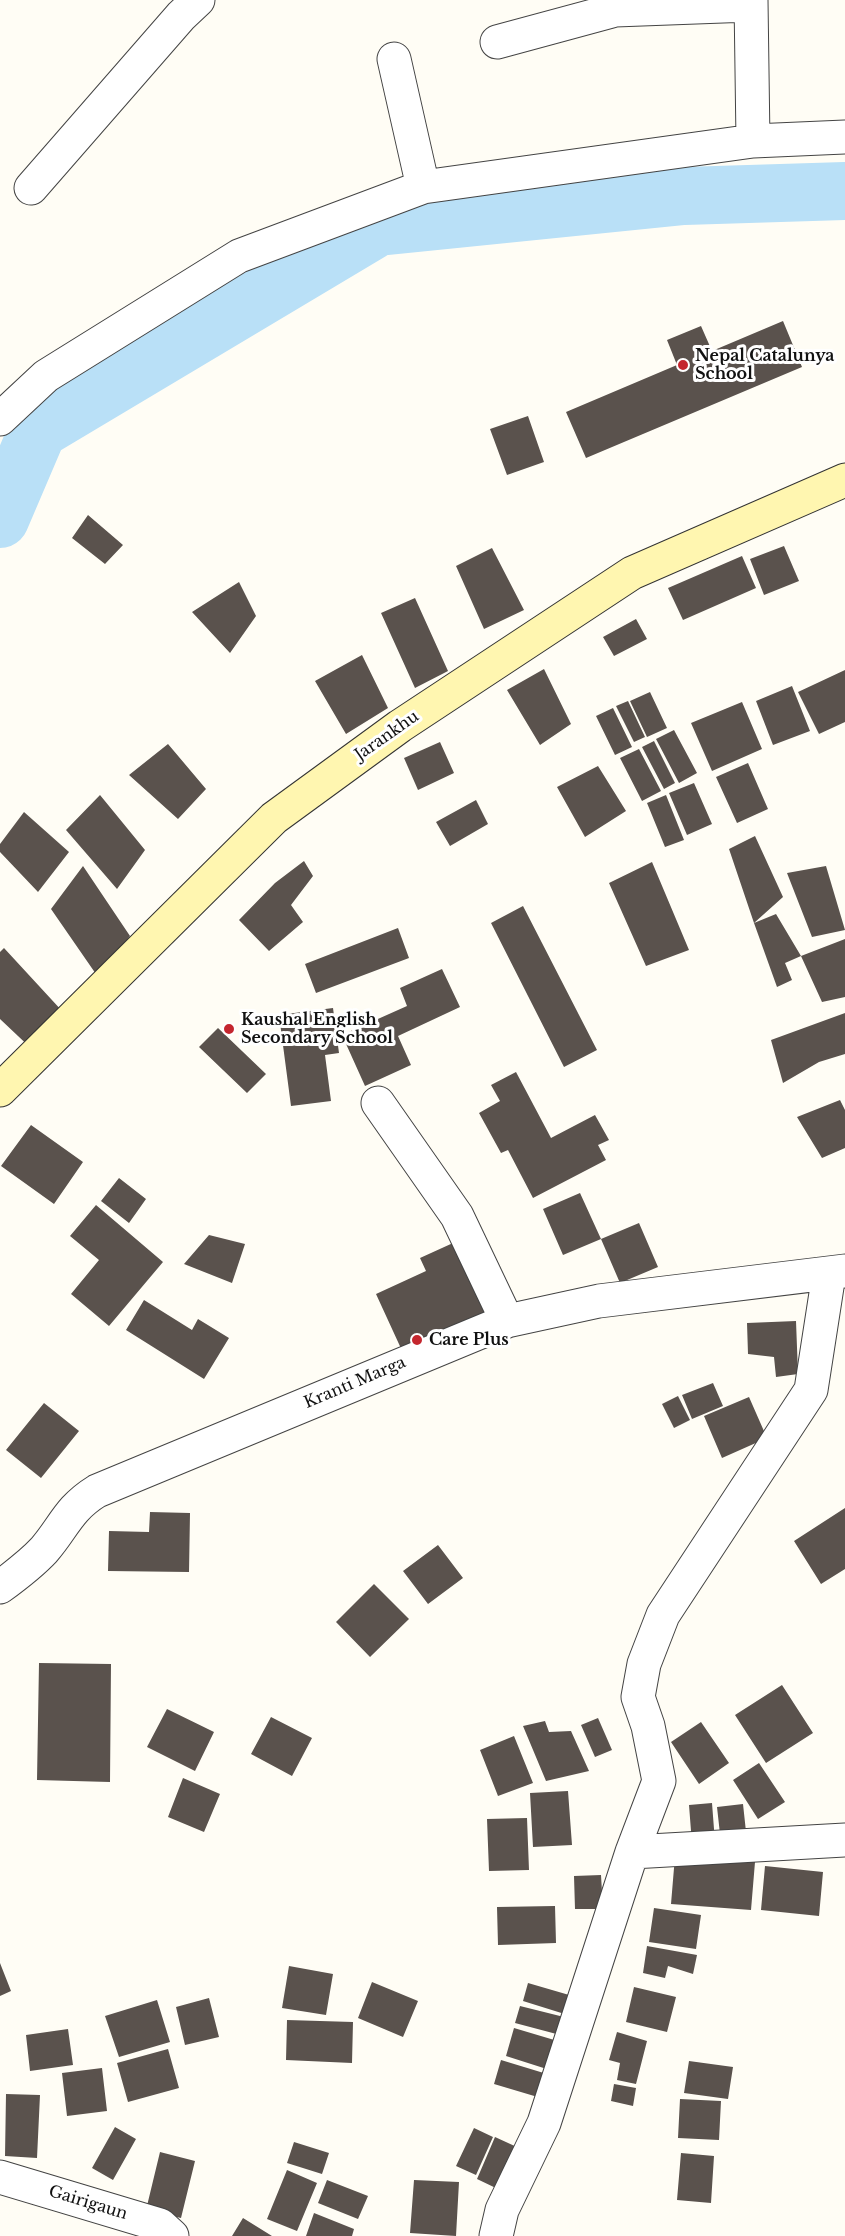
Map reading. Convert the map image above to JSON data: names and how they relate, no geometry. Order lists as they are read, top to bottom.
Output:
{
  "streets": {
    "street": ["Jarankhu", "Kranti Marga", "Gairigaun"]
  },
  "places": ["Nepal Catalunya School", "Kaushal English Secondary School", "Care Plus"]
}
